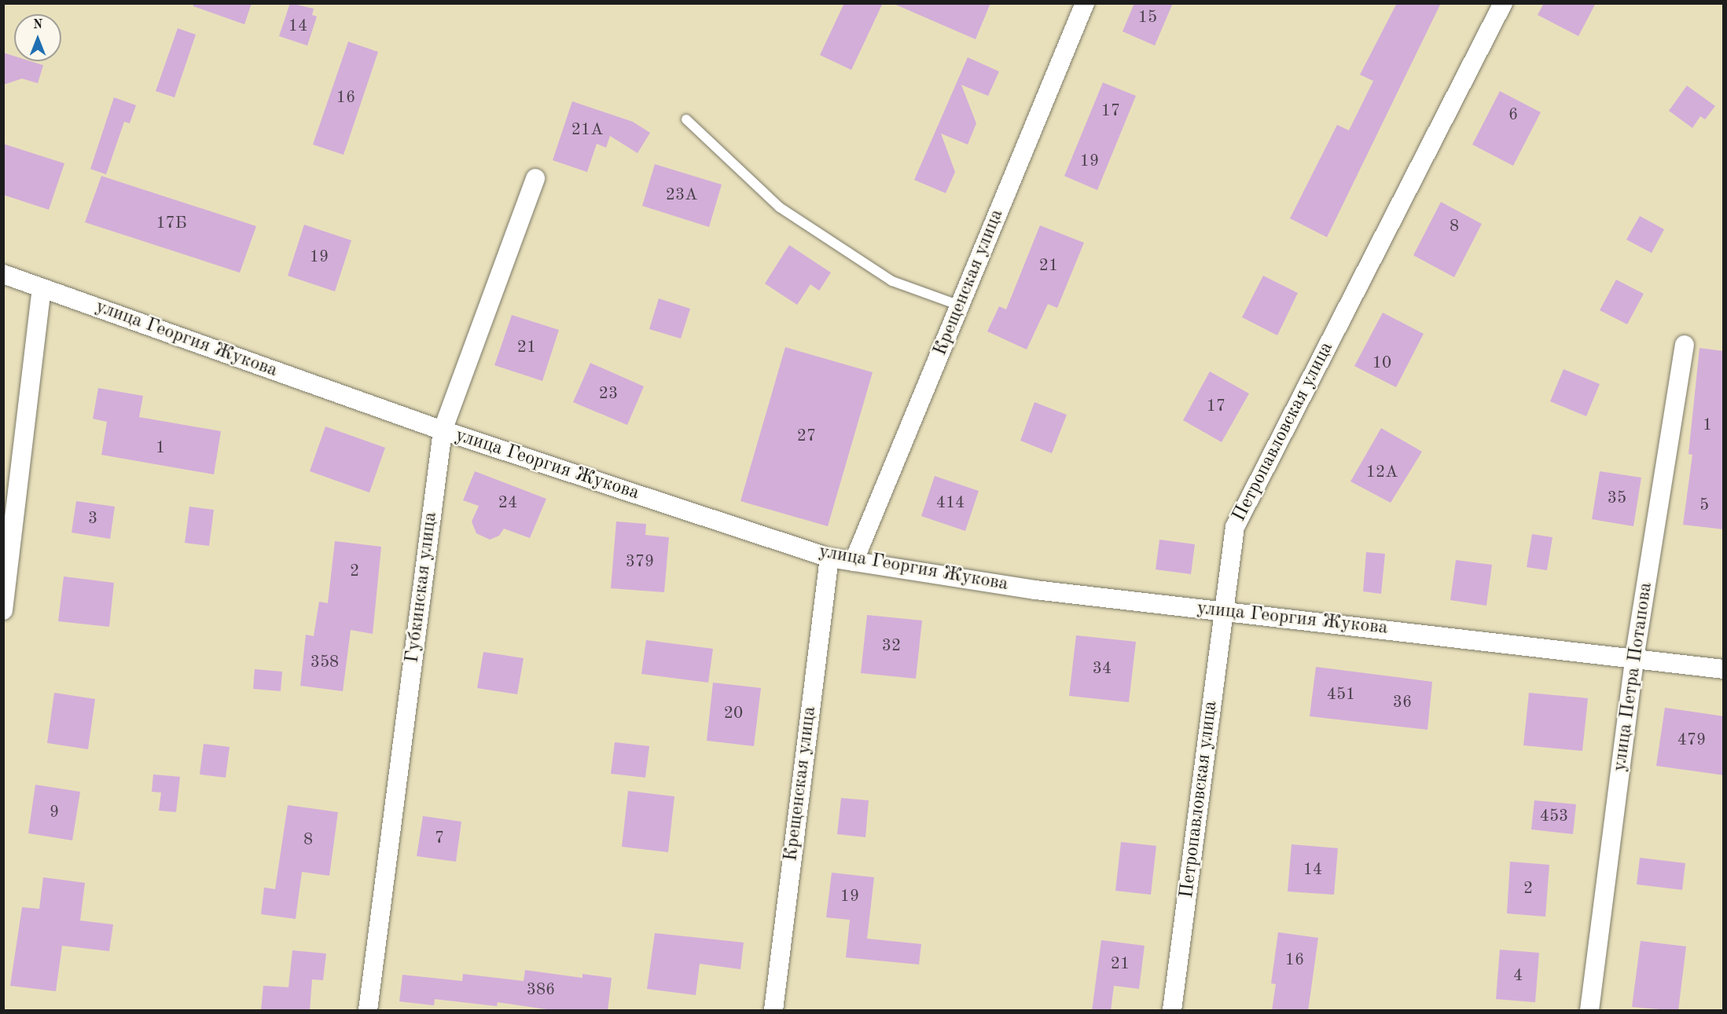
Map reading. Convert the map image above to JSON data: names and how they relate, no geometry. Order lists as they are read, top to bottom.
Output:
{
  "streets": {
    "street": [
      "Крещенская улица",
      "улица Георгия Жукова",
      "Петропавловская улица",
      "Губкинская улица",
      "улица Петра Потапова"
    ]
  },
  "crossings": [
    ["Крещенская улица", "улица Георгия Жукова"],
    ["улица Георгия Жукова", "Петропавловская улица"],
    ["улица Георгия Жукова", "Губкинская улица"],
    ["улица Георгия Жукова", "улица Петра Потапова"]
  ],
  "house_numbers": [
    "15",
    "14",
    "16",
    "17",
    "6",
    "21А",
    "19",
    "23А",
    "17Б",
    "8",
    "19",
    "21",
    "21",
    "10",
    "23",
    "17",
    "1",
    "27",
    "1",
    "12А",
    "35",
    "24",
    "414",
    "5",
    "3",
    "379",
    "2",
    "32",
    "358",
    "34",
    "451",
    "36",
    "20",
    "479",
    "9",
    "453",
    "7",
    "8",
    "14",
    "2",
    "19",
    "16",
    "21",
    "4",
    "386"
  ],
  "north": "top"
}
